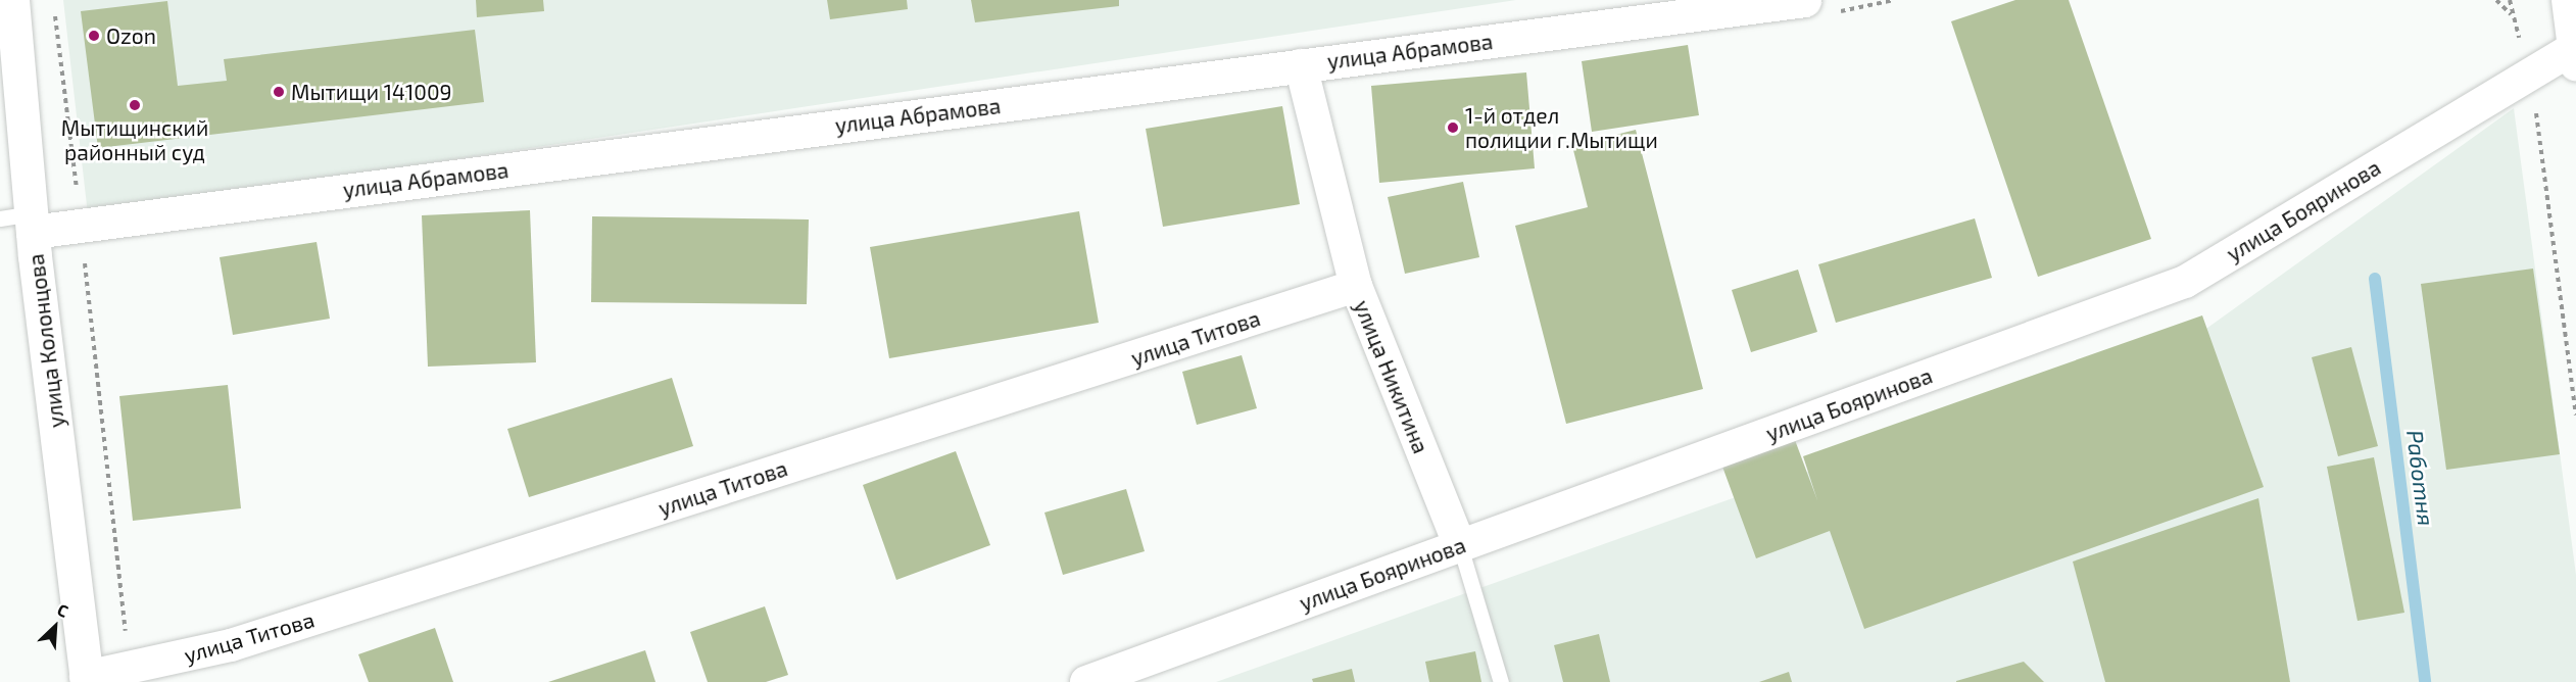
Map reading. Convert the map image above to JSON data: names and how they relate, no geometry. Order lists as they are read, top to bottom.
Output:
{
  "streets": {
    "street": [
      "улица Абрамова",
      "улица Бояринова",
      "улица Титова",
      "улица Колонцова",
      "улица Никитина"
    ]
  },
  "crossings": [
    ["улица Абрамова", "улица Колонцова"],
    ["улица Абрамова", "улица Никитина"],
    ["улица Бояринова", "улица Никитина"],
    ["улица Титова", "улица Колонцова"],
    ["улица Титова", "улица Никитина"]
  ],
  "water": ["Работня"],
  "places": [
    "Ozon",
    "Мытищи 141009",
    "Мытищинский районный суд",
    "1-й отдел полиции г.Мытищи"
  ],
  "north": "top right"
}
